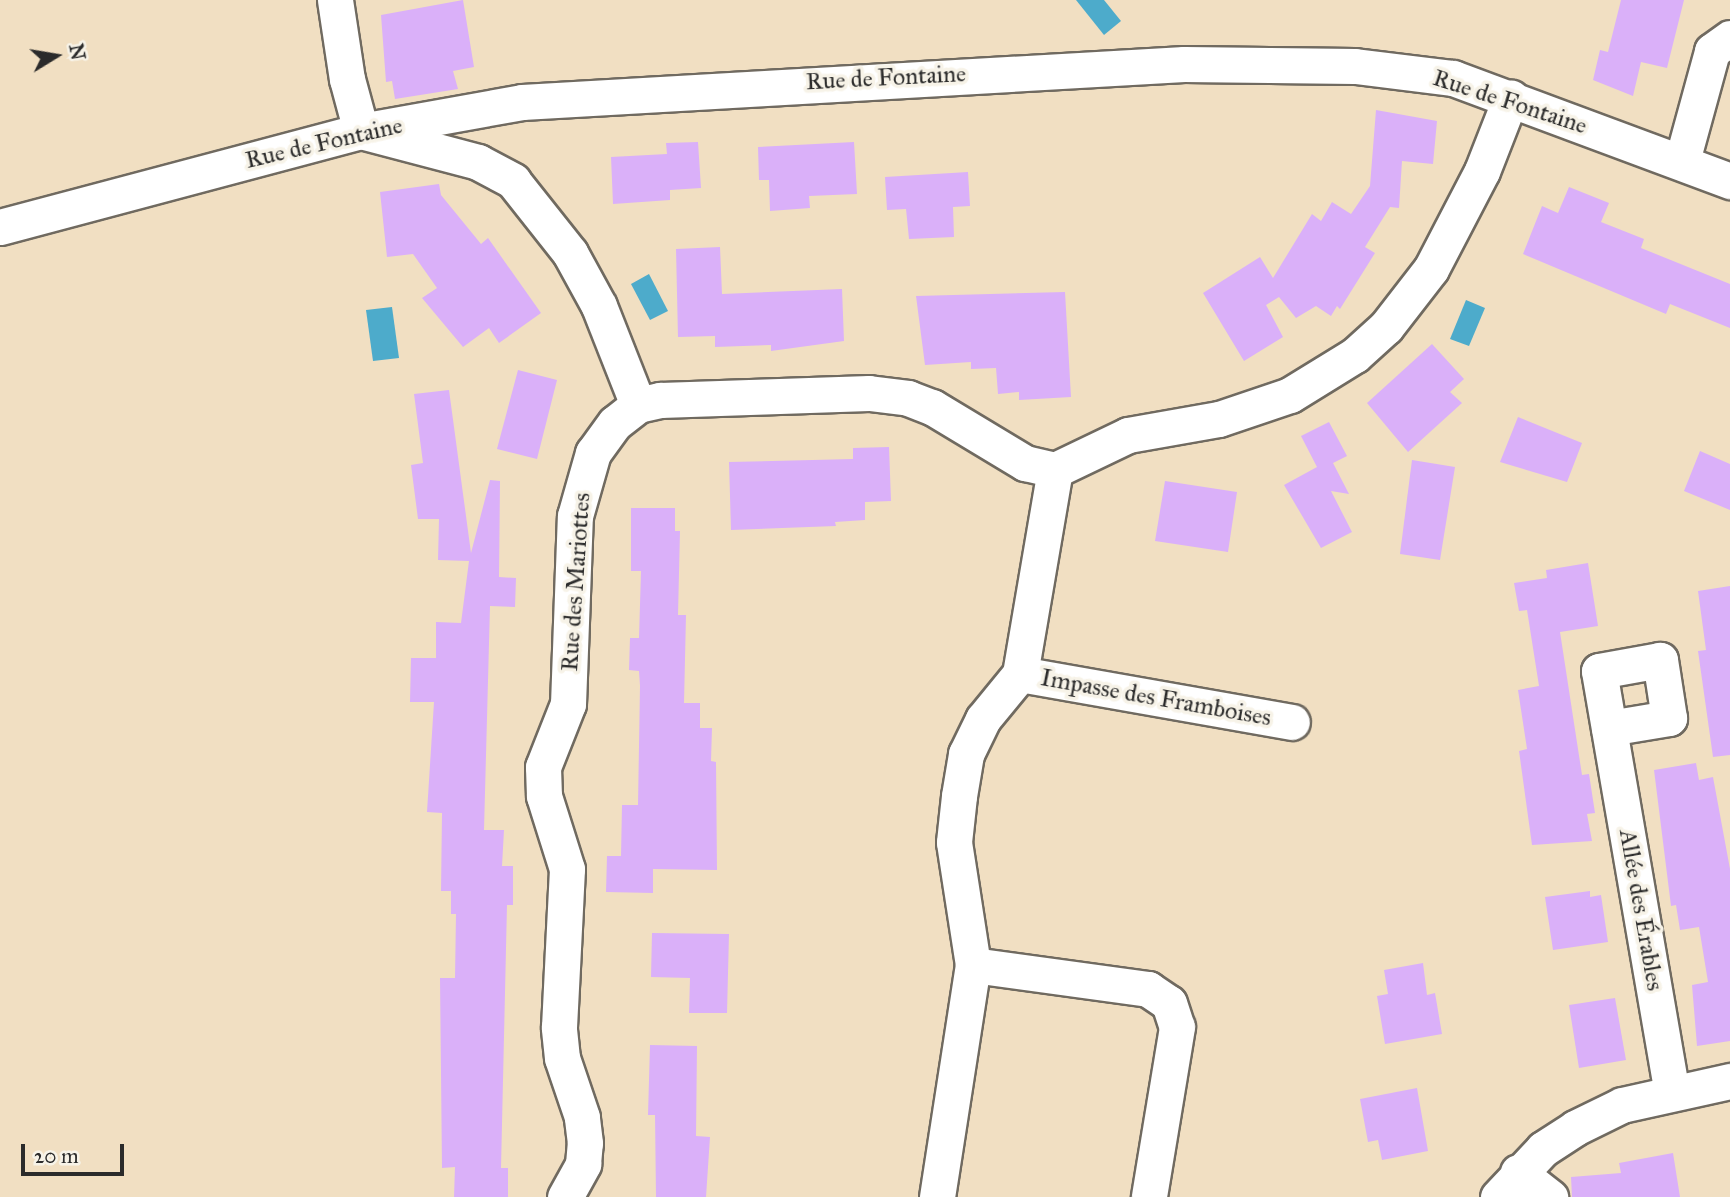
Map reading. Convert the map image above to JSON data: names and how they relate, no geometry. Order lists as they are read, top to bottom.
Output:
{
  "streets": {
    "street": [
      "Rue de Fontaine",
      "Rue des Mariottes",
      "Impasse des Framboises",
      "Allée des Érables"
    ]
  },
  "scale_bar": "20 m",
  "north": "right"
}
